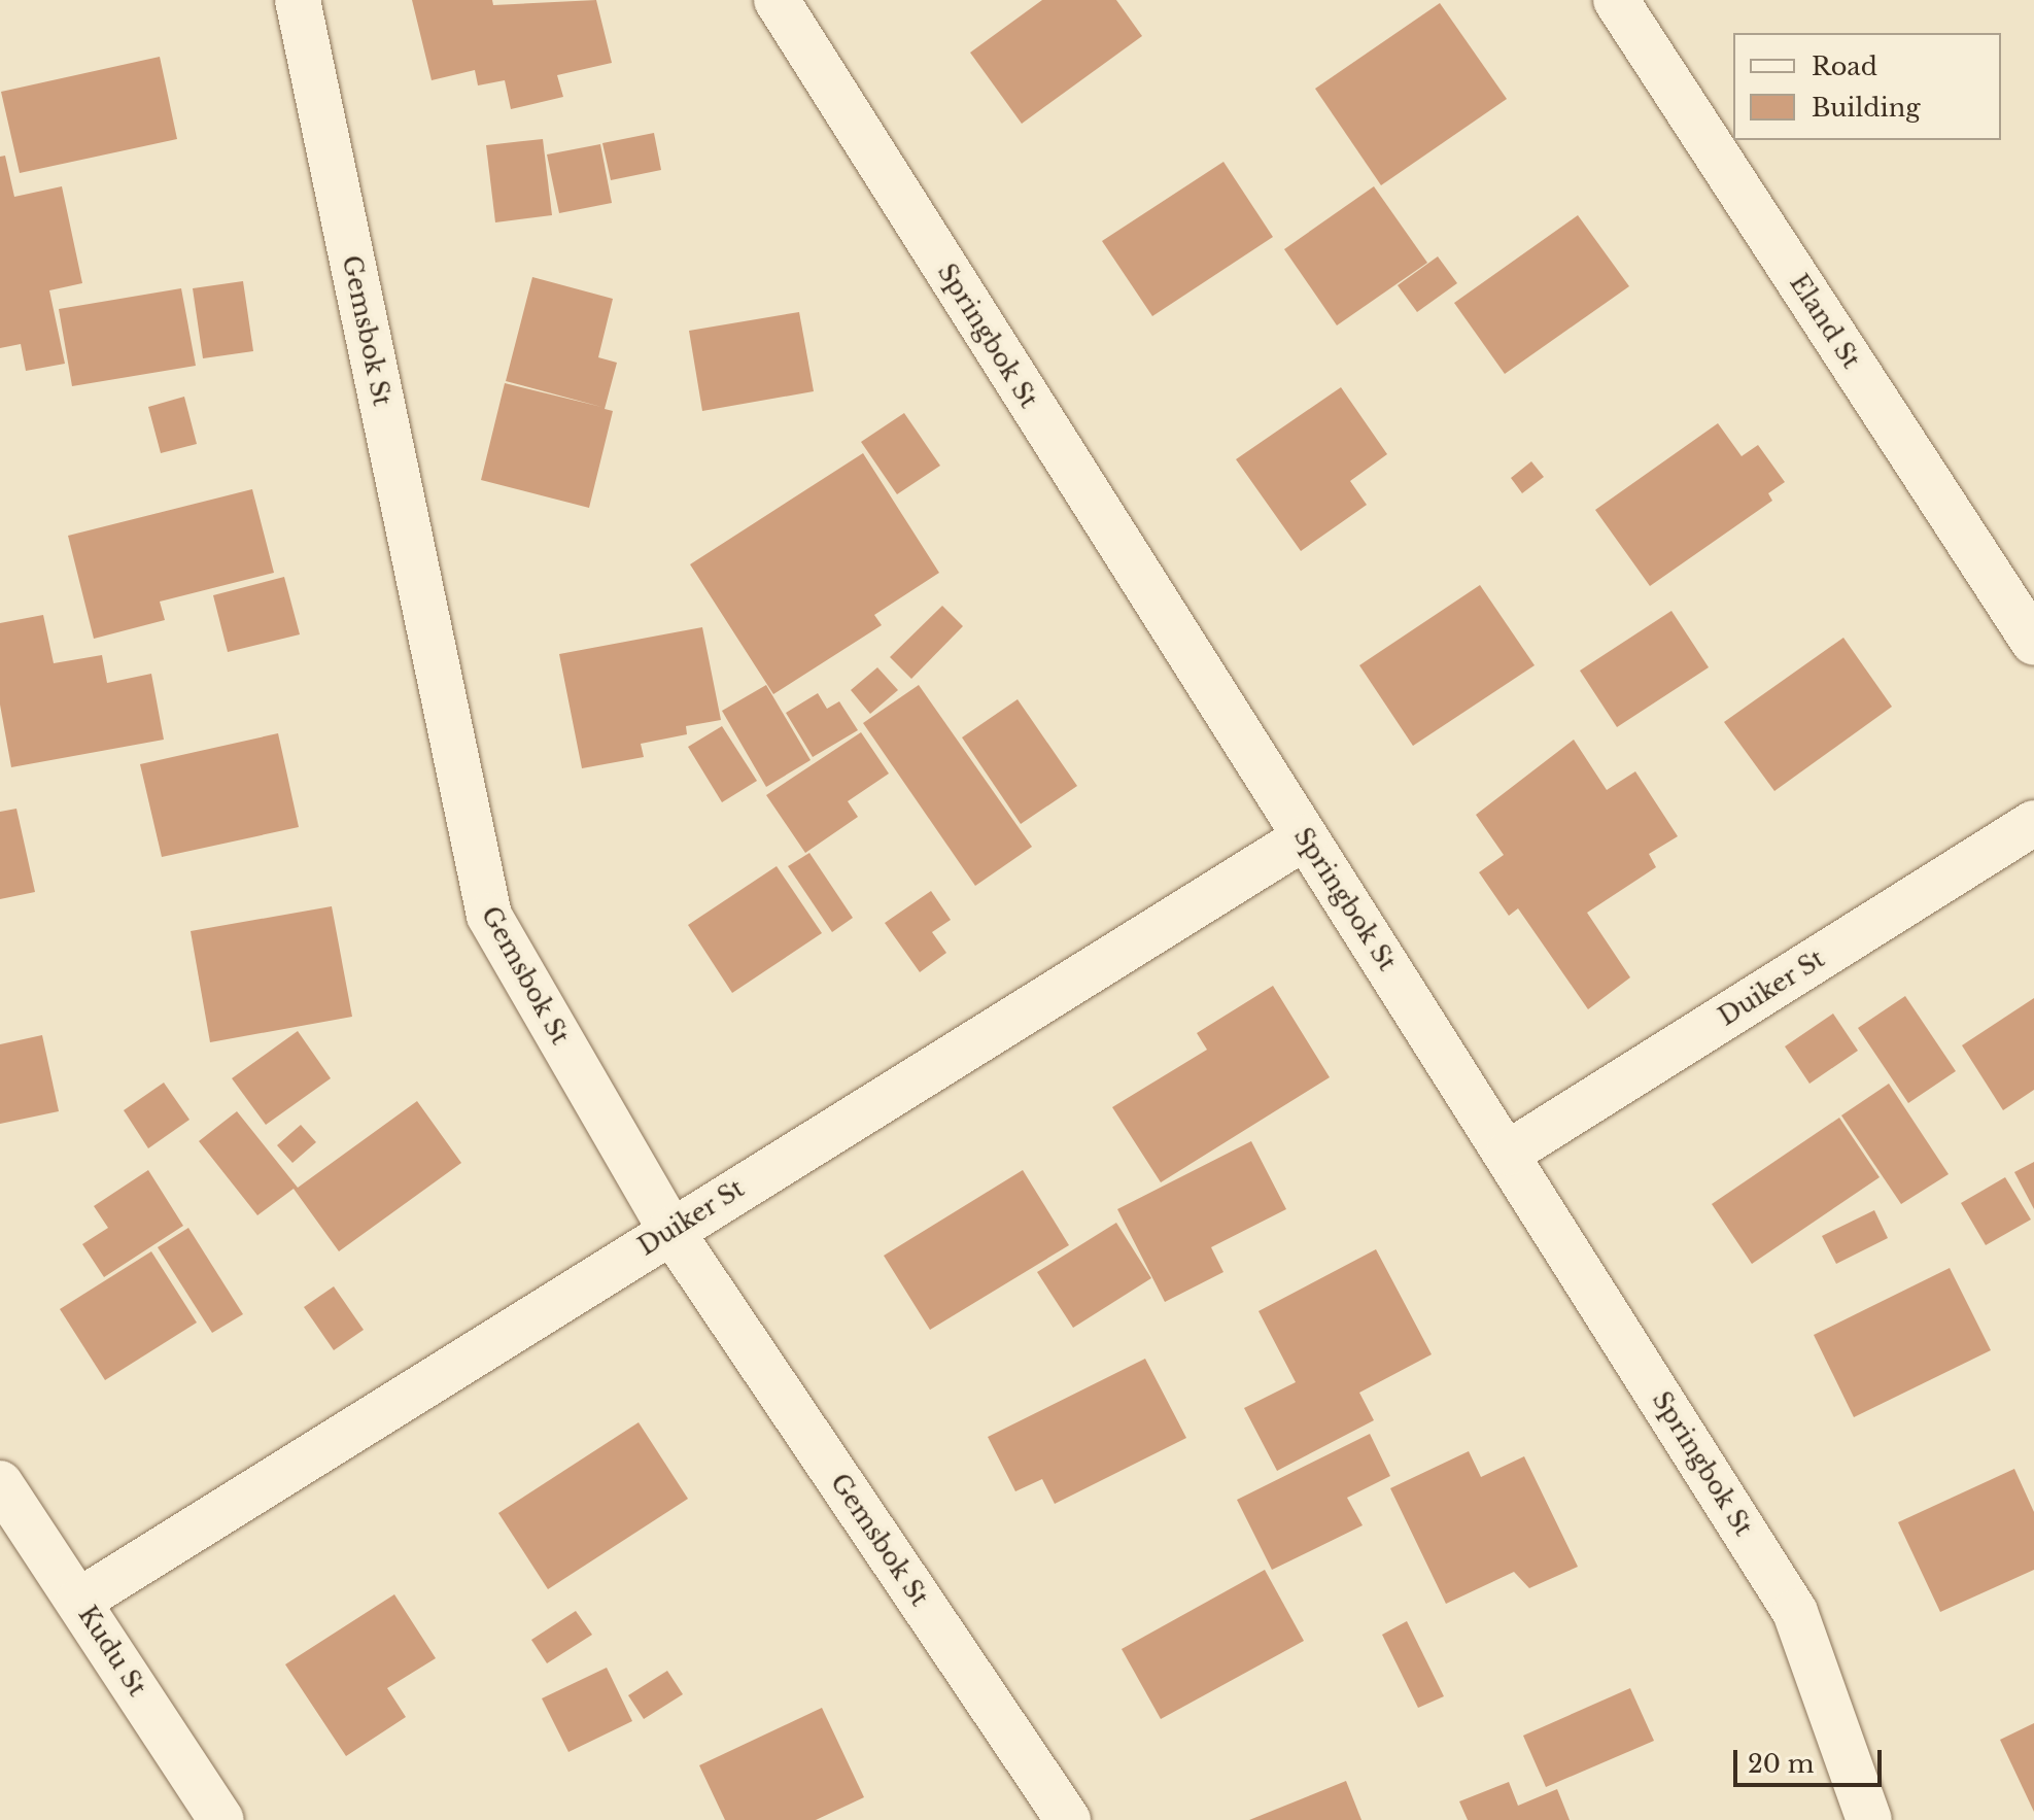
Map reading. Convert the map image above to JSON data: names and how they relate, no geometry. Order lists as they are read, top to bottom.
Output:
{
  "streets": {
    "street": [
      "Eland St",
      "Gemsbok St",
      "Springbok St",
      "Duiker St",
      "Kudu St"
    ]
  },
  "crossings": [
    ["Gemsbok St", "Duiker St"],
    ["Springbok St", "Duiker St"],
    ["Duiker St", "Kudu St"]
  ],
  "legend": ["Road", "Building"],
  "scale_bar": "20 m"
}
